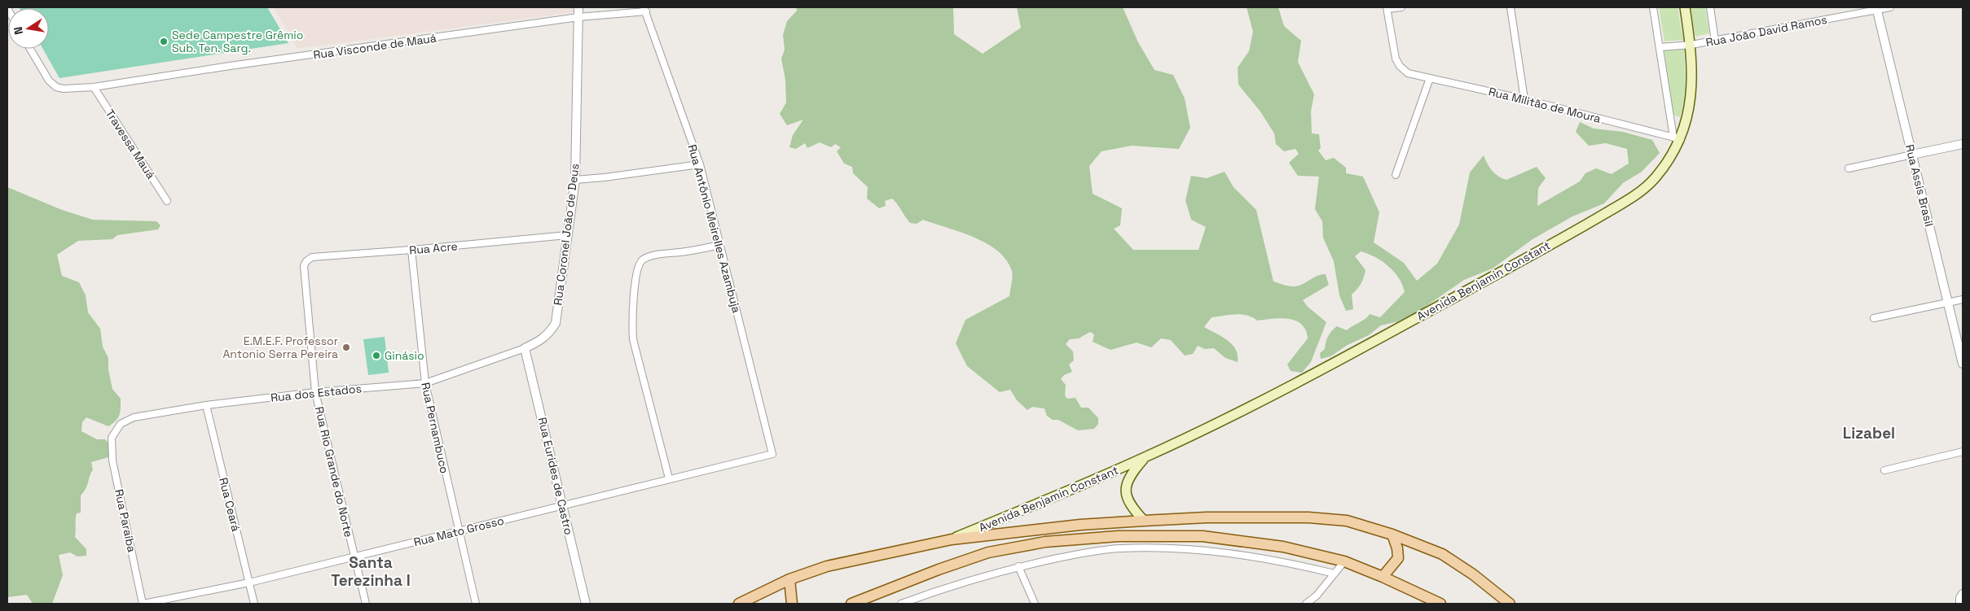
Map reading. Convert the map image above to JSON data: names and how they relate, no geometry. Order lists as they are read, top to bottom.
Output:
{
  "streets": {
    "main road": ["Avenida Benjamin Constant"],
    "street": [
      "Rua João David Ramos",
      "Rua Visconde de Mauá",
      "Rua Militão de Moura",
      "Travessa Mauá",
      "Rua Assis Brasil",
      "Rua Antônio Meirelles Azambuja",
      "Rua Coronel João de Deus",
      "Rua Acre",
      "Rua dos Estados",
      "Rua Pernambuco",
      "Rua Rio Grande do Norte",
      "Rua Eurides de Castro",
      "Rua Ceará",
      "Rua Paraíba",
      "Rua Mato Grosso"
    ]
  },
  "crossings": [
    ["Rua João David Ramos", "Rua Assis Brasil"],
    ["Rua João David Ramos", "Avenida Benjamin Constant"],
    ["Rua Visconde de Mauá", "Travessa Mauá"],
    ["Rua Visconde de Mauá", "Rua Antônio Meirelles Azambuja"],
    ["Rua Visconde de Mauá", "Rua Coronel João de Deus"],
    ["Rua Militão de Moura", "Avenida Benjamin Constant"],
    ["Rua Antônio Meirelles Azambuja", "Rua Mato Grosso"],
    ["Rua Coronel João de Deus", "Rua Acre"],
    ["Rua Coronel João de Deus", "Rua dos Estados"],
    ["Rua Coronel João de Deus", "Rua Eurides de Castro"],
    ["Rua Acre", "Rua Pernambuco"],
    ["Rua Acre", "Rua Rio Grande do Norte"],
    ["Rua dos Estados", "Rua Pernambuco"],
    ["Rua dos Estados", "Rua Rio Grande do Norte"],
    ["Rua dos Estados", "Rua Eurides de Castro"],
    ["Rua dos Estados", "Rua Ceará"],
    ["Rua dos Estados", "Rua Paraíba"],
    ["Rua Pernambuco", "Rua Mato Grosso"],
    ["Rua Rio Grande do Norte", "Rua Mato Grosso"],
    ["Rua Eurides de Castro", "Rua Mato Grosso"],
    ["Rua Ceará", "Rua Mato Grosso"],
    ["Rua Paraíba", "Rua Mato Grosso"]
  ],
  "districts": ["Lizabel", "Santa Terezinha I"],
  "places": ["Sede Campestre Grêmio Sub. Ten. Sarg.", "E.M.E.F. Professor Antonio Serra Pereira", "Ginásio"],
  "north": "left"
}
